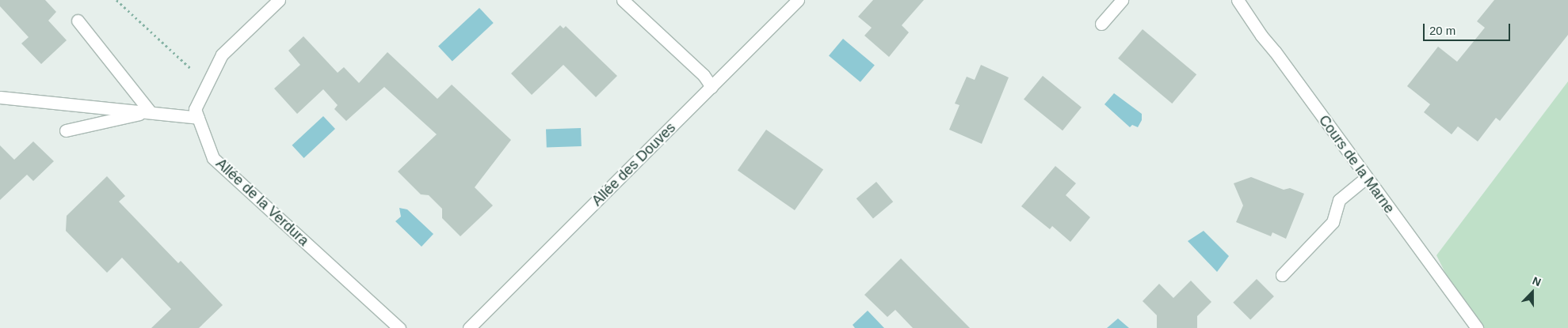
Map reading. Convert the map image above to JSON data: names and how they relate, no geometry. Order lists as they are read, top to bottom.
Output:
{
  "streets": {
    "street": ["Allée des Douves", "Cours de la Marne", "Allée de la Verdura"]
  },
  "scale_bar": "20 m",
  "north": "top"
}
